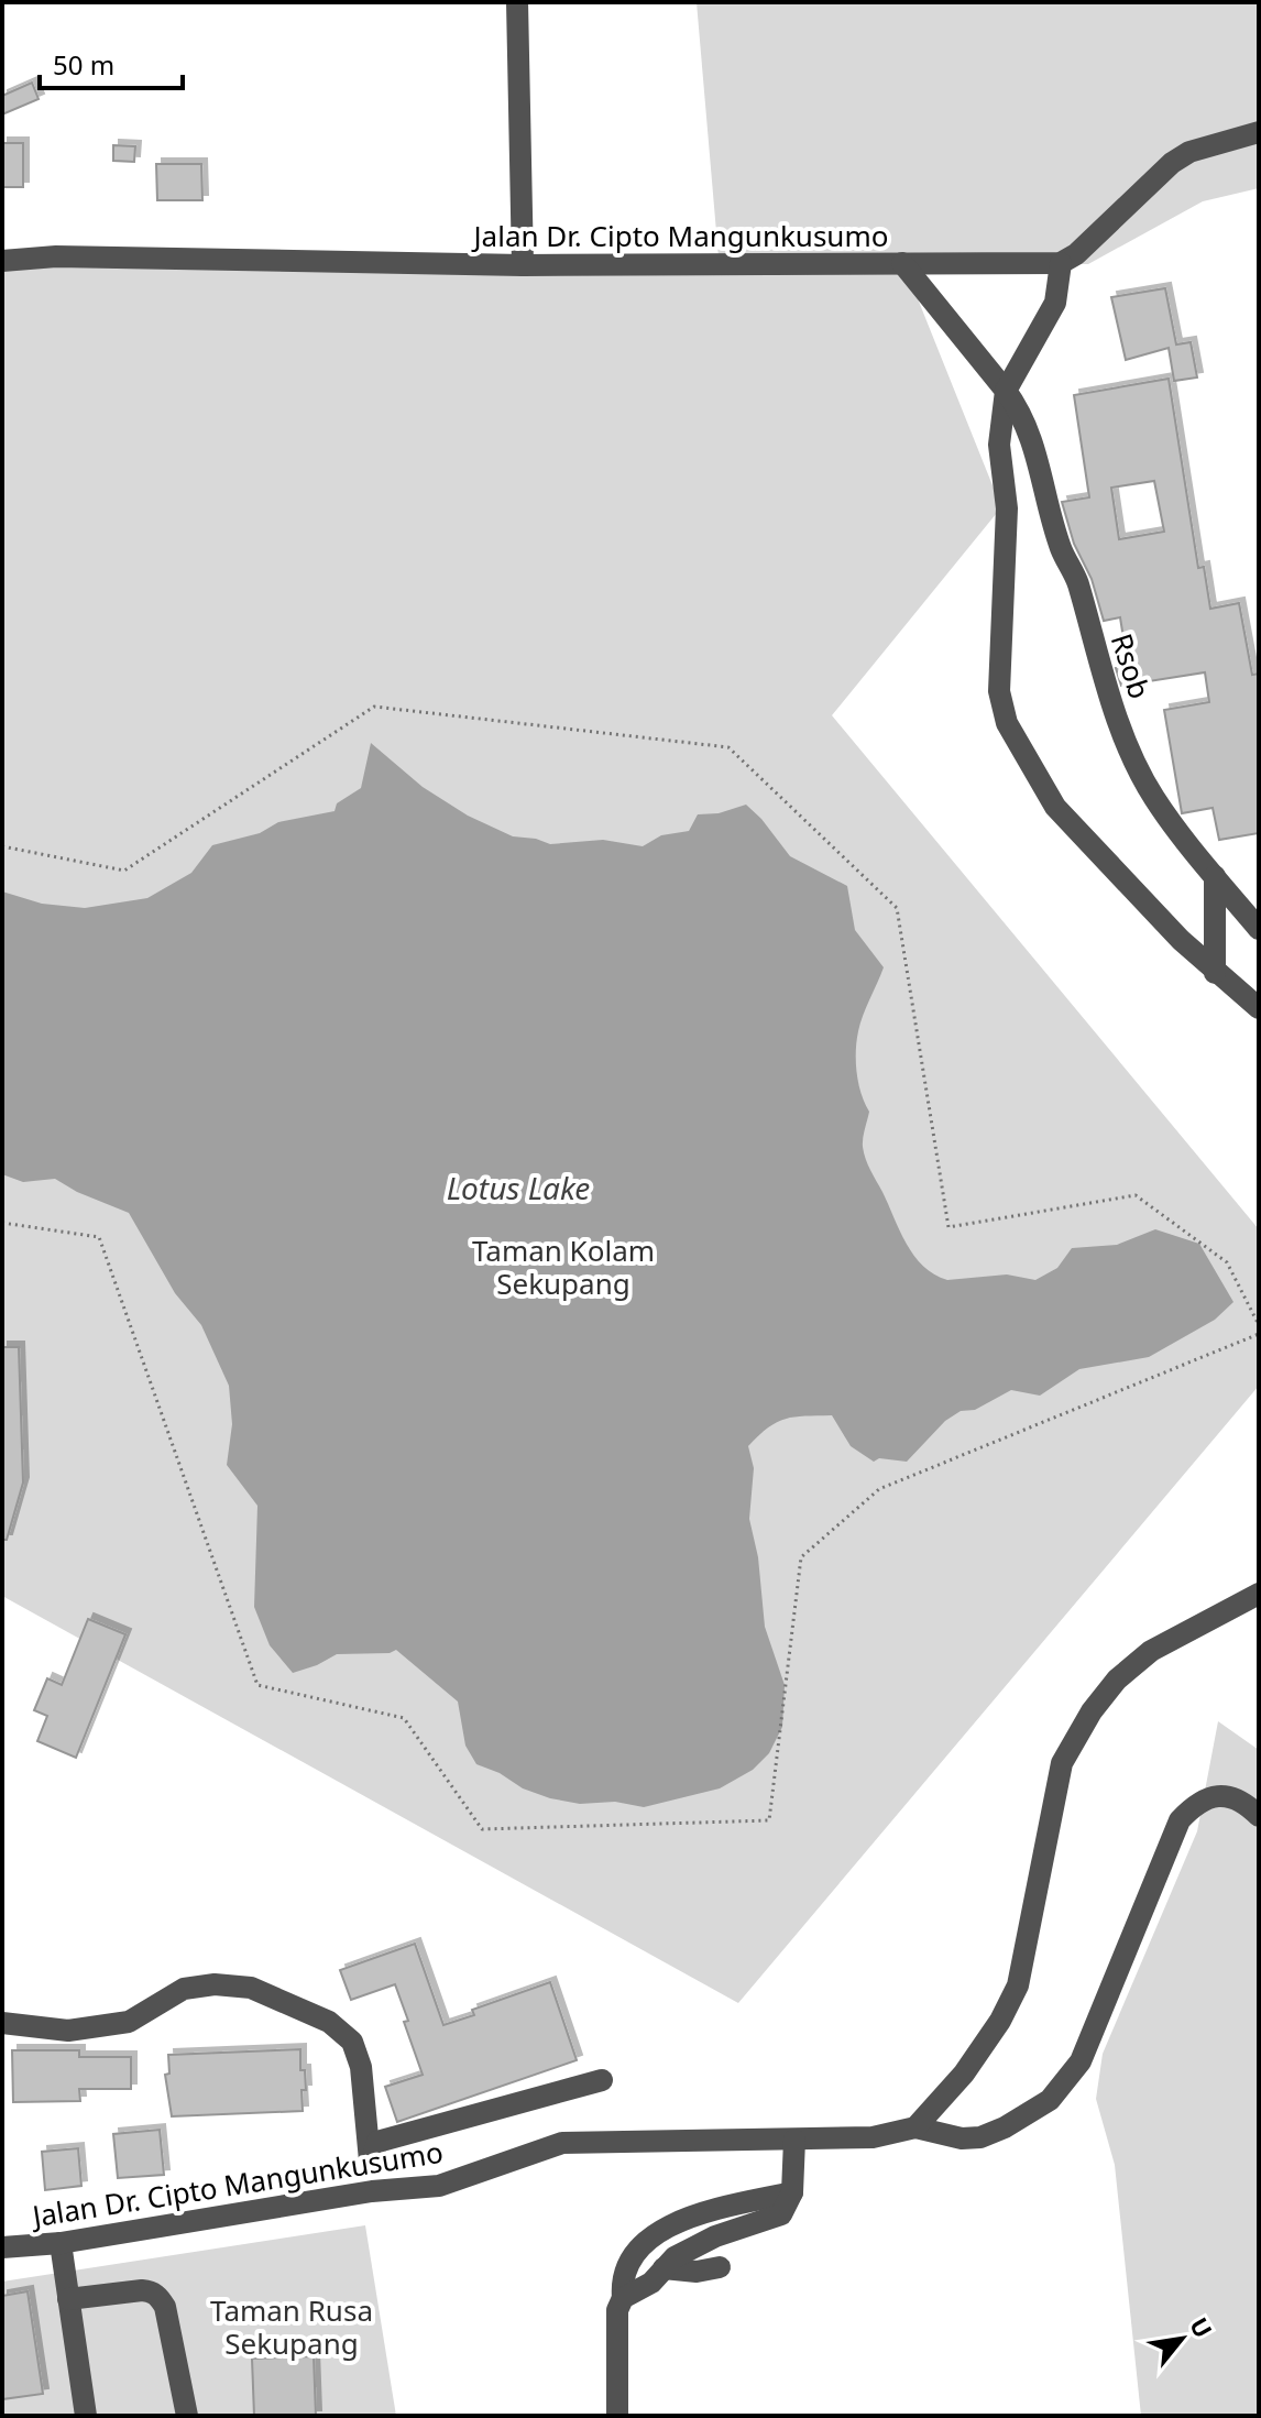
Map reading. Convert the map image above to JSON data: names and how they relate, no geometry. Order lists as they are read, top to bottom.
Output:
{
  "streets": {
    "street": ["Jalan Dr. Cipto Mangunkusumo", "Rsob"]
  },
  "crossings": [
    ["Jalan Dr. Cipto Mangunkusumo", "Rsob"]
  ],
  "water": ["Lotus Lake"],
  "parks": ["Taman Kolam Sekupang", "Taman Rusa Sekupang"],
  "scale_bar": "50 m",
  "north": "top right"
}
